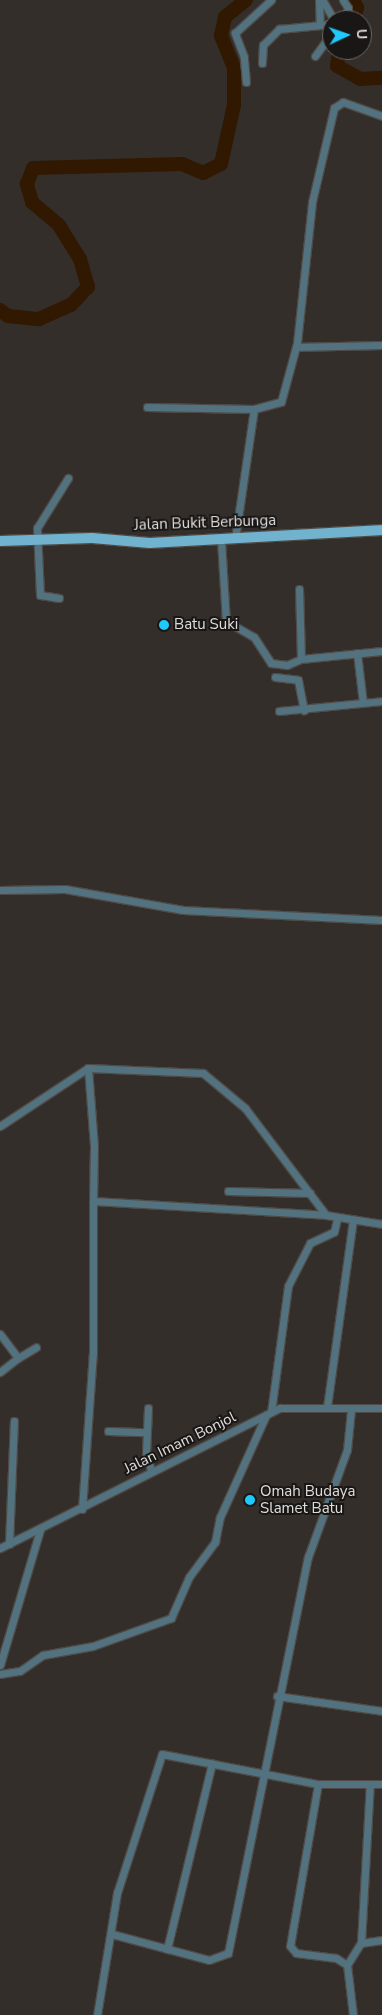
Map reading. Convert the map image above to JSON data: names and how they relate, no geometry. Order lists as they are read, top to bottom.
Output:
{
  "streets": {
    "main road": ["Jalan Bukit Berbunga"],
    "street": ["Jalan Imam Bonjol"]
  },
  "places": ["Batu Suki", "Omah Budaya Slamet Batu"],
  "north": "right"
}
